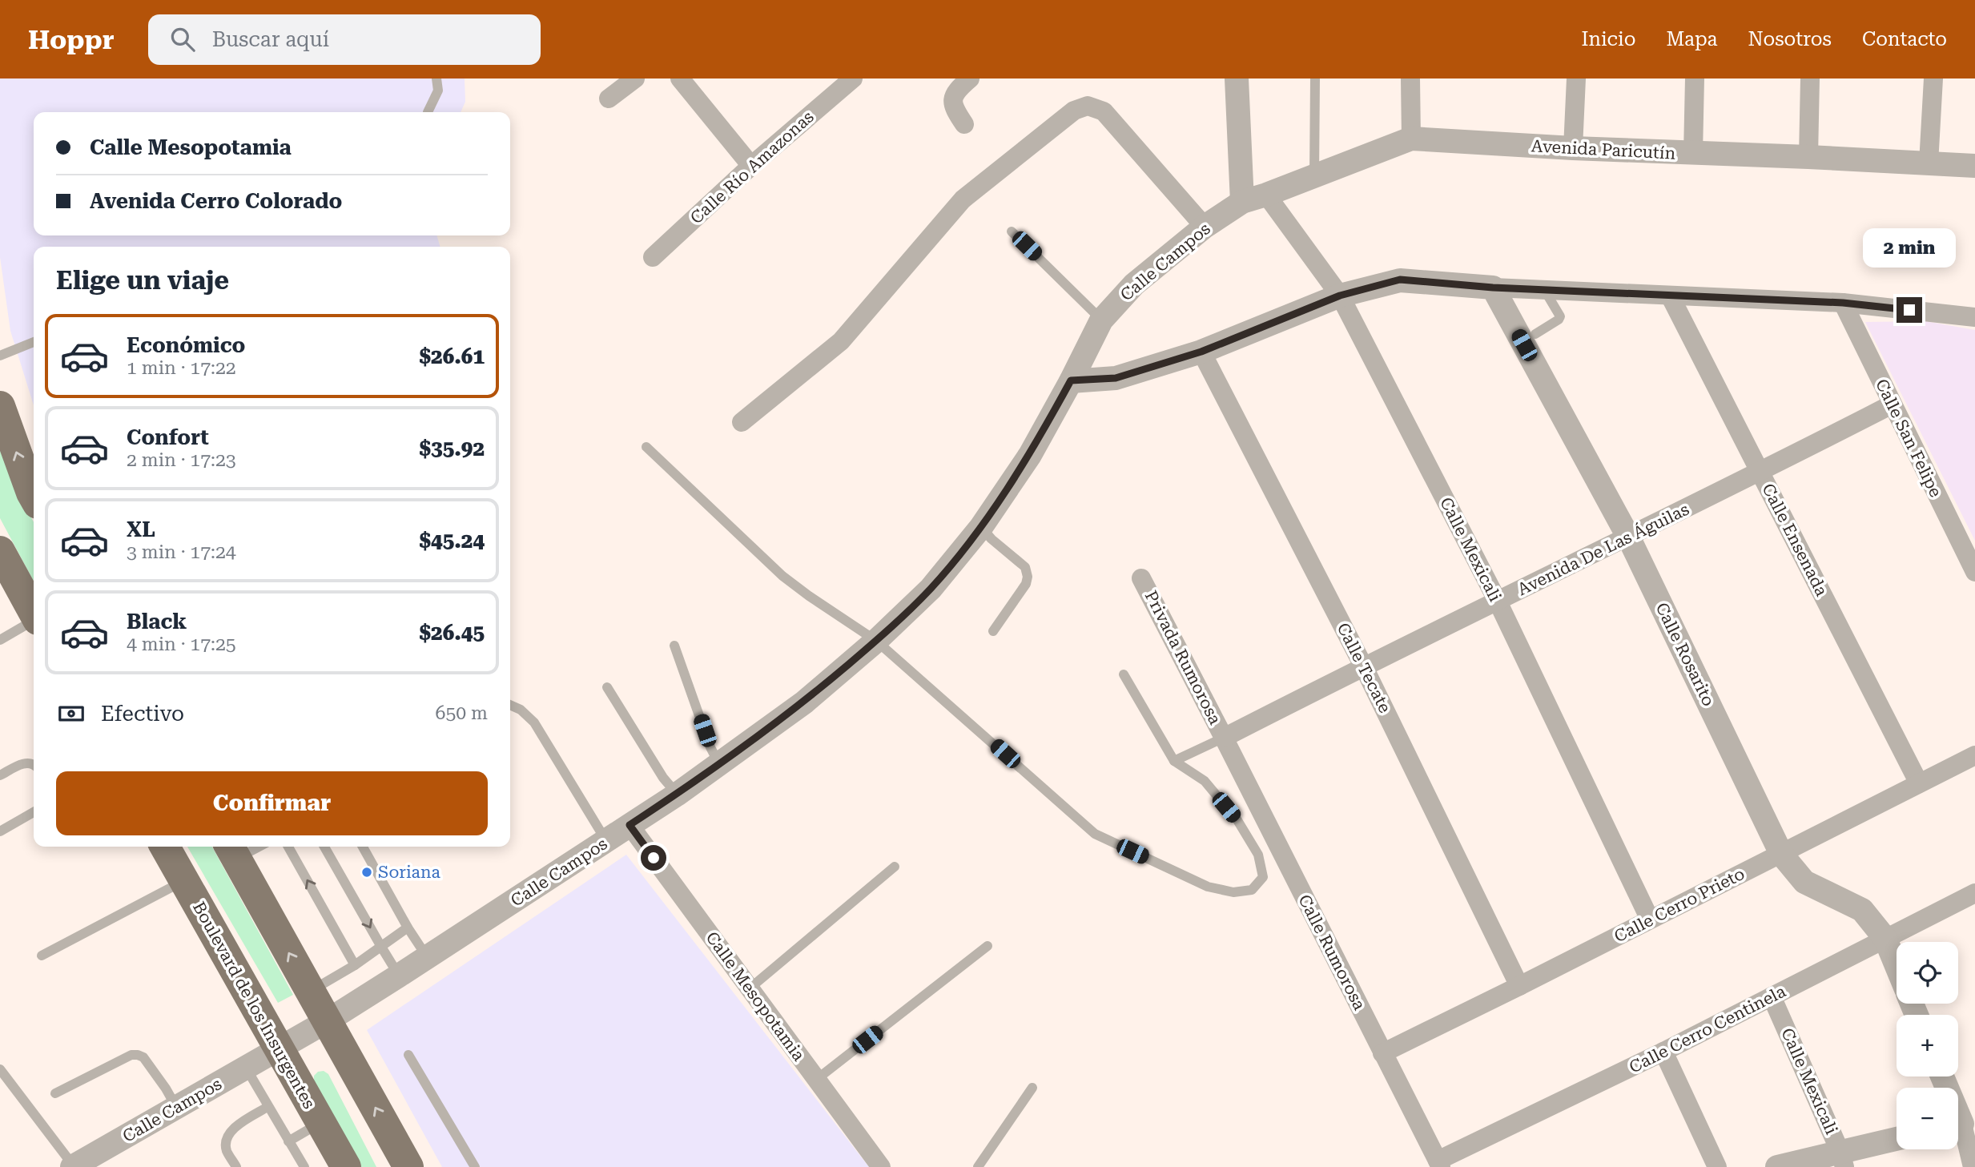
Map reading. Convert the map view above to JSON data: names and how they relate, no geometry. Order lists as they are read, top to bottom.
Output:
{
  "streets": {
    "main road": ["Boulevard de los Insurgentes"],
    "street": [
      "Avenida Paricutín",
      "Calle Río Amazonas",
      "Calle Campos",
      "Calle San Felipe",
      "Calle Ensenada",
      "Calle Mexicali",
      "Avenida De Las Águilas",
      "Calle Rosarito",
      "Privada Rumorosa",
      "Calle Tecate",
      "Calle Cerro Prieto",
      "Calle Rumorosa",
      "Calle Mesopotamia",
      "Calle Cerro Centinela"
    ]
  },
  "crossings": [
    ["Avenida Paricutín", "Calle Campos"],
    ["Avenida Paricutín", "Calle Mexicali"],
    ["Calle Campos", "Calle Mesopotamia"],
    ["Calle Campos", "Boulevard de los Insurgentes"],
    ["Calle San Felipe", "Avenida De Las Águilas"],
    ["Calle Ensenada", "Avenida De Las Águilas"],
    ["Calle Ensenada", "Calle Cerro Prieto"],
    ["Calle Mexicali", "Avenida De Las Águilas"],
    ["Calle Mexicali", "Calle Cerro Prieto"],
    ["Calle Mexicali", "Calle Cerro Centinela"],
    ["Avenida De Las Águilas", "Calle Rosarito"],
    ["Avenida De Las Águilas", "Privada Rumorosa"],
    ["Avenida De Las Águilas", "Calle Tecate"],
    ["Avenida De Las Águilas", "Calle Rumorosa"],
    ["Calle Rosarito", "Calle Cerro Prieto"],
    ["Calle Rosarito", "Calle Cerro Centinela"],
    ["Privada Rumorosa", "Calle Rumorosa"],
    ["Calle Tecate", "Calle Cerro Prieto"],
    ["Calle Cerro Prieto", "Calle Rumorosa"],
    ["Calle Rumorosa", "Calle Cerro Centinela"]
  ],
  "places": ["Soriana"],
  "page": {
    "header": "Hoppr",
    "search": "Buscar aquí",
    "nav": [
      "Inicio",
      "Mapa",
      "Nosotros",
      "Contacto"
    ],
    "banner": ["Calle Mesopotamia", "Avenida Cerro Colorado"],
    "bubble": "2 min",
    "heading": "Elige un viaje",
    "list": [
      {
        "name": "Económico",
        "note": "1 min · 17:22",
        "value": "$26.61"
      },
      {
        "name": "Confort",
        "note": "2 min · 17:23",
        "value": "$35.92"
      },
      {
        "name": "XL",
        "note": "3 min · 17:24",
        "value": "$45.24"
      },
      {
        "name": "Black",
        "note": "4 min · 17:25",
        "value": "$26.45"
      }
    ],
    "pay": ["Efectivo", "650 m"],
    "buttons": "Confirmar",
    "map_buttons": ["+", "−"]
  }
}
